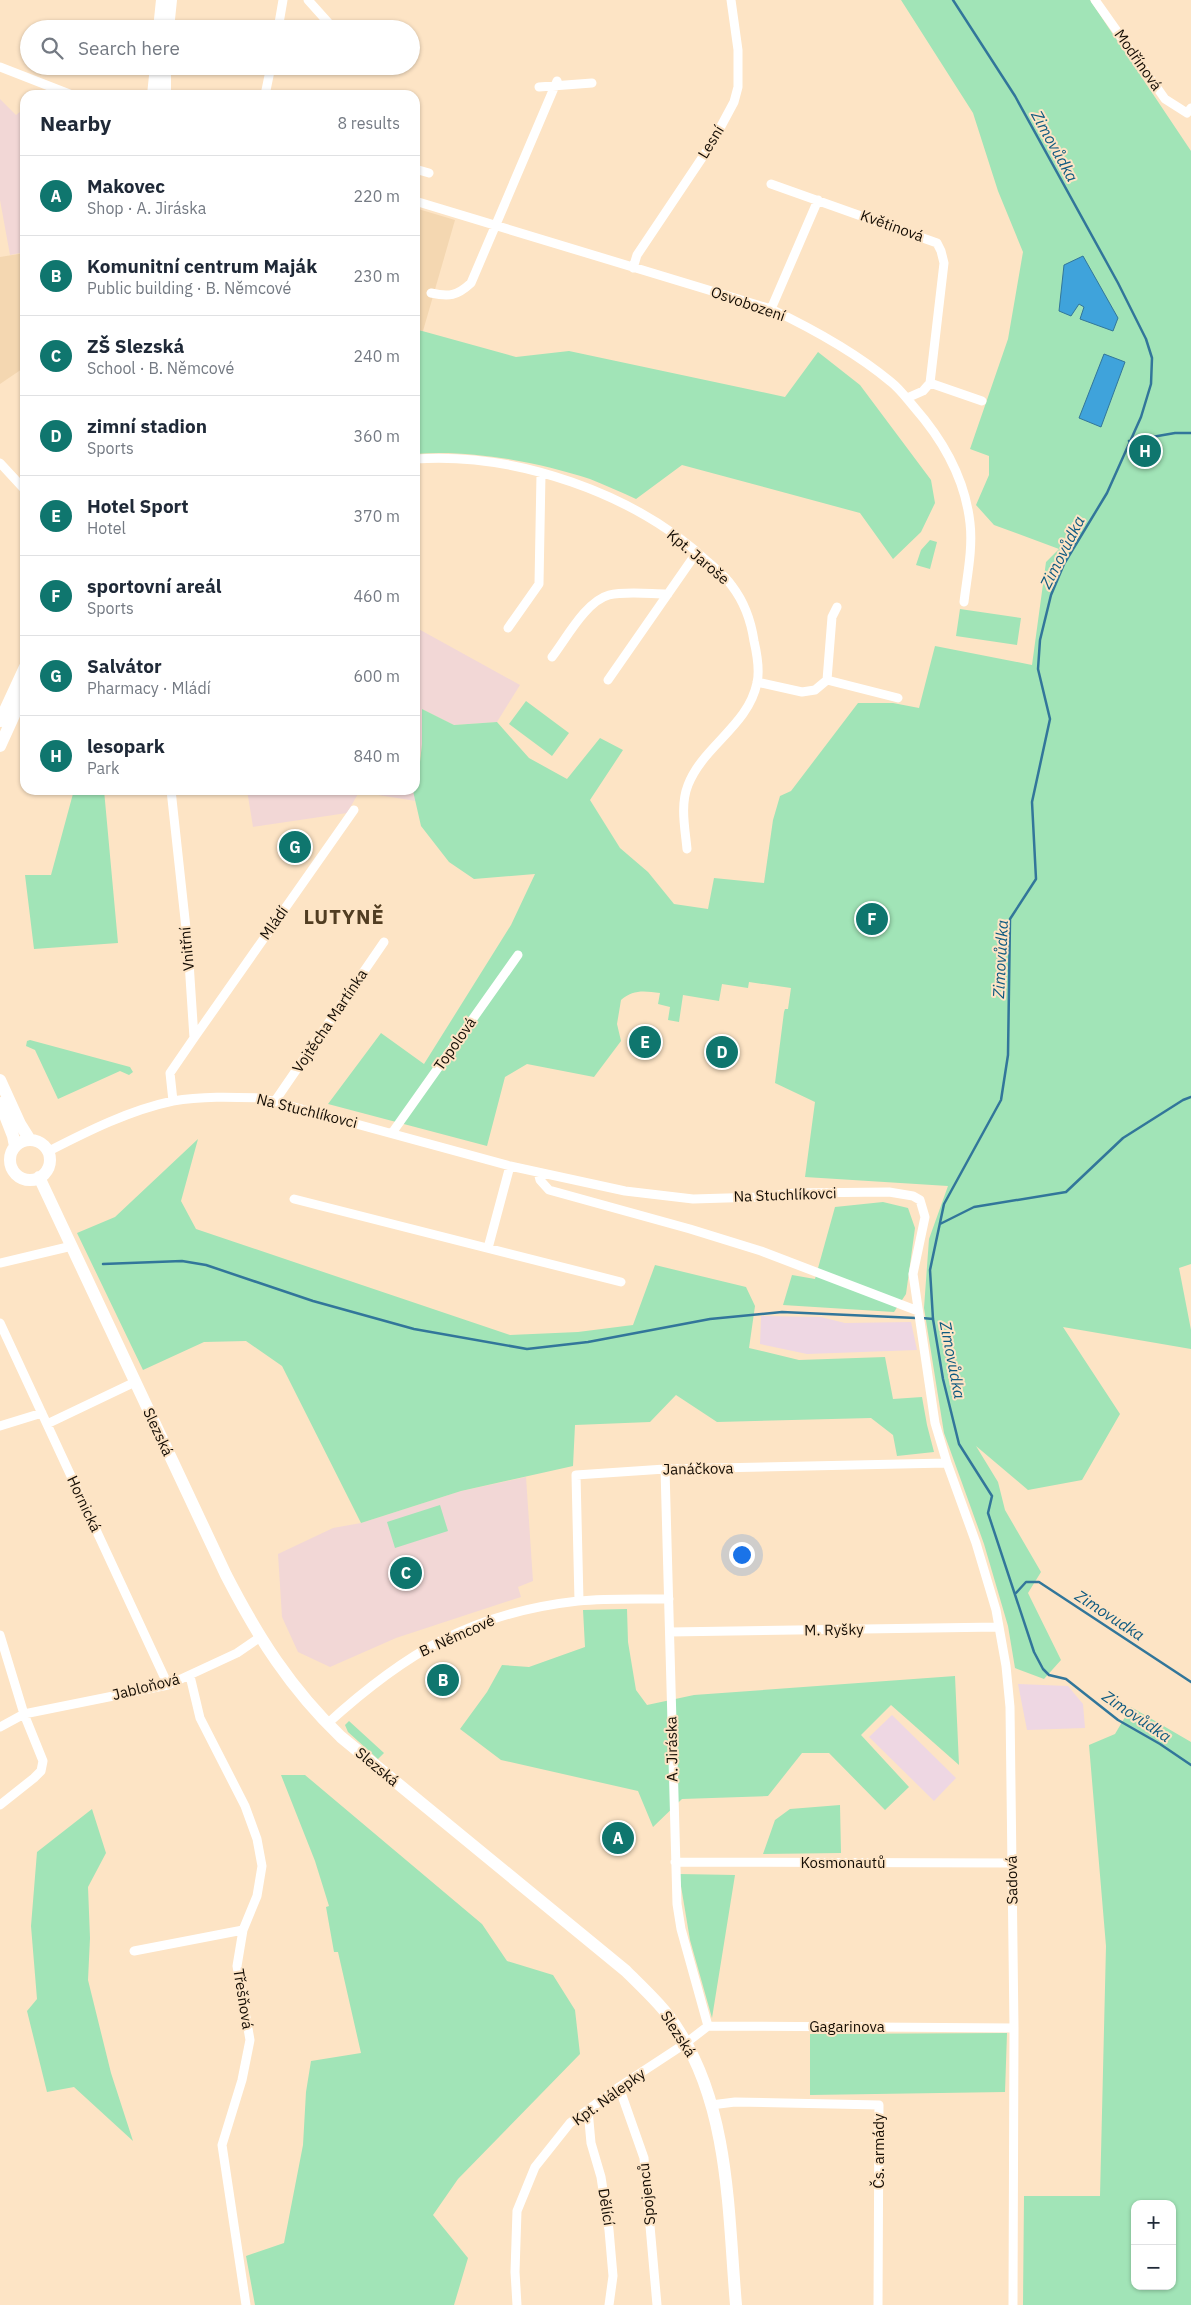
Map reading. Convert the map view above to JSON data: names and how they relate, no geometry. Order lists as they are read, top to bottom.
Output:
{
  "streets": {
    "street": [
      "Modřínová",
      "Lesní",
      "Květinová",
      "Osvobození",
      "Kpt. Jaroše",
      "Mládí",
      "Vnitřní",
      "Vojtěcha Martínka",
      "Topolová",
      "Na Stuchlíkovci",
      "Slezská",
      "Janáčkova",
      "Hornická",
      "M. Ryšky",
      "B. Němcové",
      "Jabloňová",
      "A. Jiráska",
      "Kosmonautů",
      "Sadová",
      "Třešňová",
      "Gagarinova",
      "Kpt. Nálepky",
      "Čs. armády",
      "Spojenců",
      "Dělící"
    ]
  },
  "crossings": [
    ["Lesní", "Osvobození"],
    ["Mládí", "Vnitřní"],
    ["Vojtěcha Martínka", "Na Stuchlíkovci"],
    ["Topolová", "Na Stuchlíkovci"],
    ["Na Stuchlíkovci", "Slezská"],
    ["Na Stuchlíkovci", "Janáčkova"],
    ["Na Stuchlíkovci", "Sadová"],
    ["Slezská", "B. Němcové"],
    ["Slezská", "Jabloňová"],
    ["Slezská", "Kpt. Nálepky"],
    ["Slezská", "Čs. armády"],
    ["Janáčkova", "B. Němcové"],
    ["Janáčkova", "A. Jiráska"],
    ["Janáčkova", "Sadová"],
    ["Hornická", "Jabloňová"],
    ["M. Ryšky", "A. Jiráska"],
    ["M. Ryšky", "Sadová"],
    ["B. Němcové", "A. Jiráska"],
    ["Jabloňová", "Třešňová"],
    ["A. Jiráska", "Kosmonautů"],
    ["A. Jiráska", "Gagarinova"],
    ["Kosmonautů", "Sadová"],
    ["Sadová", "Gagarinova"],
    ["Kpt. Nálepky", "Spojenců"],
    ["Kpt. Nálepky", "Dělící"]
  ],
  "districts": ["LUTYNĚ"],
  "water": ["Zimovůdka", "Zimovudka"],
  "page": {
    "search": "Search here",
    "heading": ["Nearby", "8 results"],
    "list": [
      {
        "mark": "A",
        "name": "Makovec",
        "note": "Shop · A. Jiráska",
        "value": "220 m"
      },
      {
        "mark": "B",
        "name": "Komunitní centrum Maják",
        "note": "Public building · B. Němcové",
        "value": "230 m"
      },
      {
        "mark": "C",
        "name": "ZŠ Slezská",
        "note": "School · B. Němcové",
        "value": "240 m"
      },
      {
        "mark": "D",
        "name": "zimní stadion",
        "note": "Sports",
        "value": "360 m"
      },
      {
        "mark": "E",
        "name": "Hotel Sport",
        "note": "Hotel",
        "value": "370 m"
      },
      {
        "mark": "F",
        "name": "sportovní areál",
        "note": "Sports",
        "value": "460 m"
      },
      {
        "mark": "G",
        "name": "Salvátor",
        "note": "Pharmacy · Mládí",
        "value": "600 m"
      },
      {
        "mark": "H",
        "name": "lesopark",
        "note": "Park",
        "value": "840 m"
      }
    ],
    "pins": [
      "H",
      "G",
      "F",
      "E",
      "D",
      "C",
      "B",
      "A"
    ],
    "map_buttons": ["+", "−"]
  }
}
